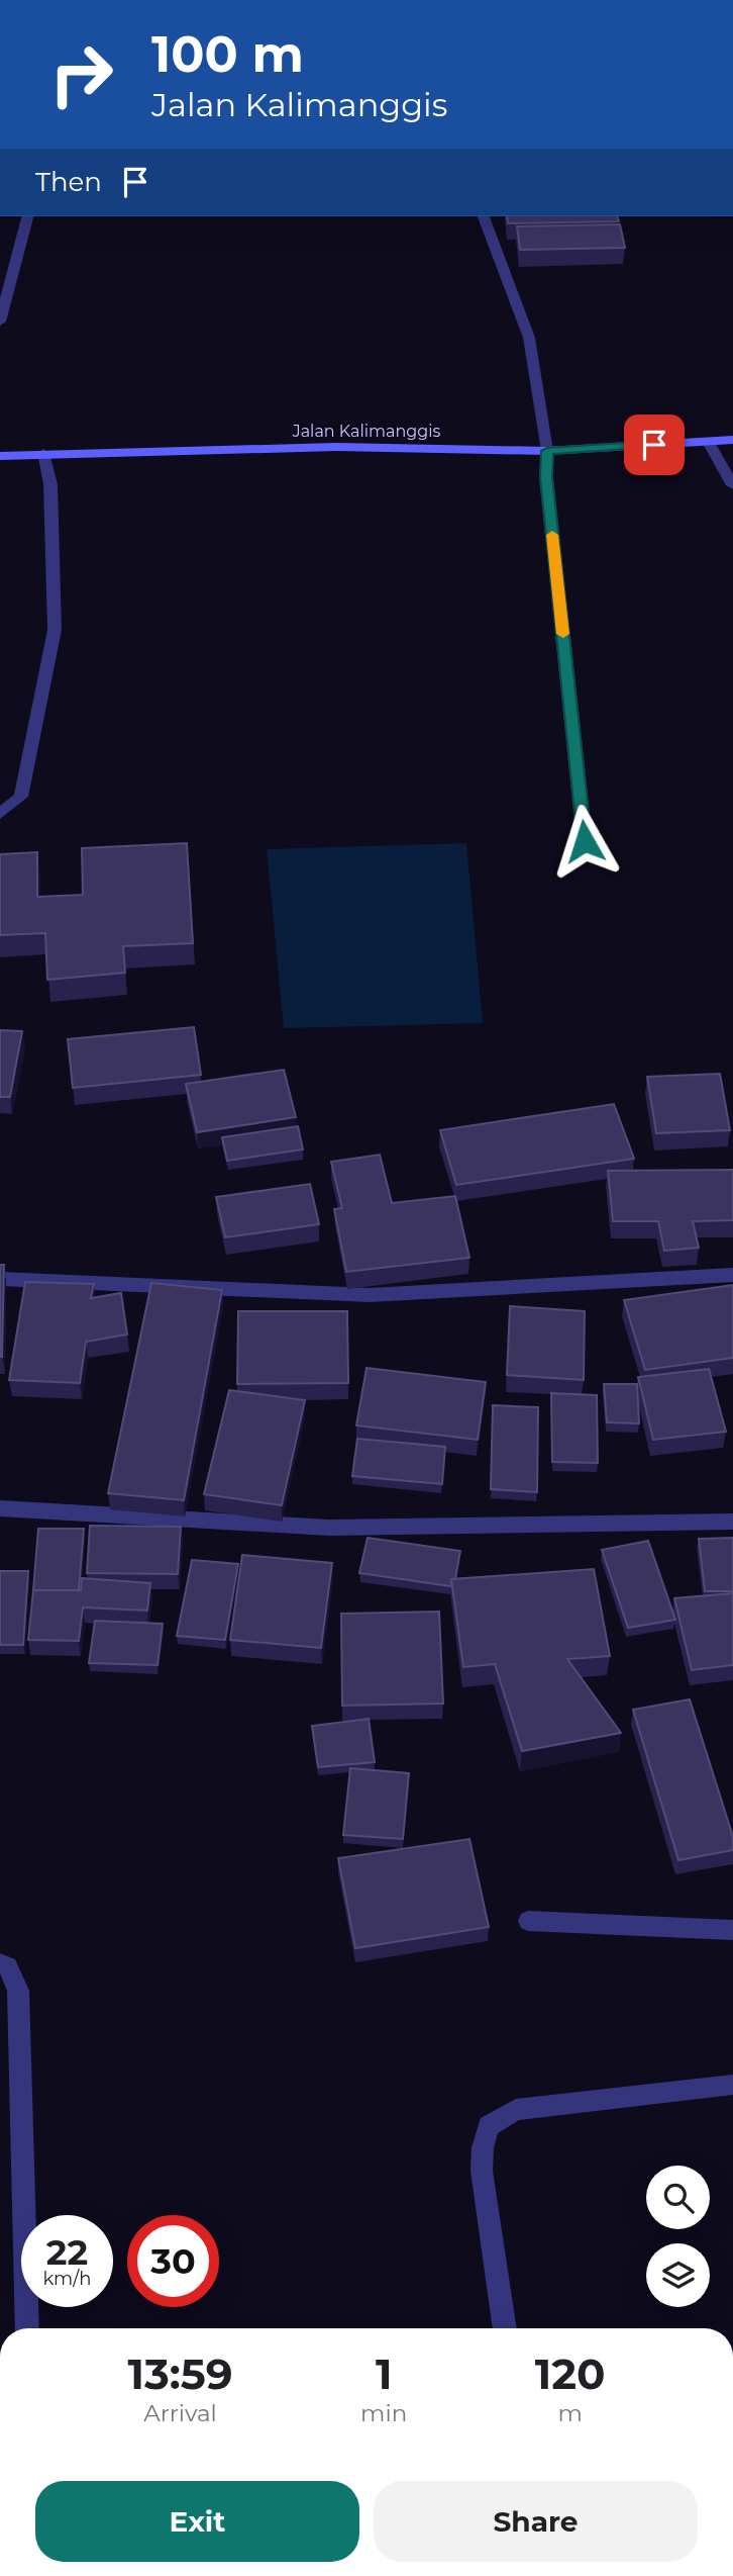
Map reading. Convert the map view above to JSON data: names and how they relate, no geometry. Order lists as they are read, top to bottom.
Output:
{
  "streets": {
    "main road": ["Jalan Kalimanggis"]
  },
  "page": {
    "turn": ["100 m", "Jalan Kalimanggis"],
    "then": "Then",
    "speed": "22 km/h",
    "limit": "30",
    "eta": [
      "13:59",
      "Arrival",
      "1",
      "min",
      "120",
      "m"
    ],
    "buttons": ["Exit", "Share"]
  }
}
